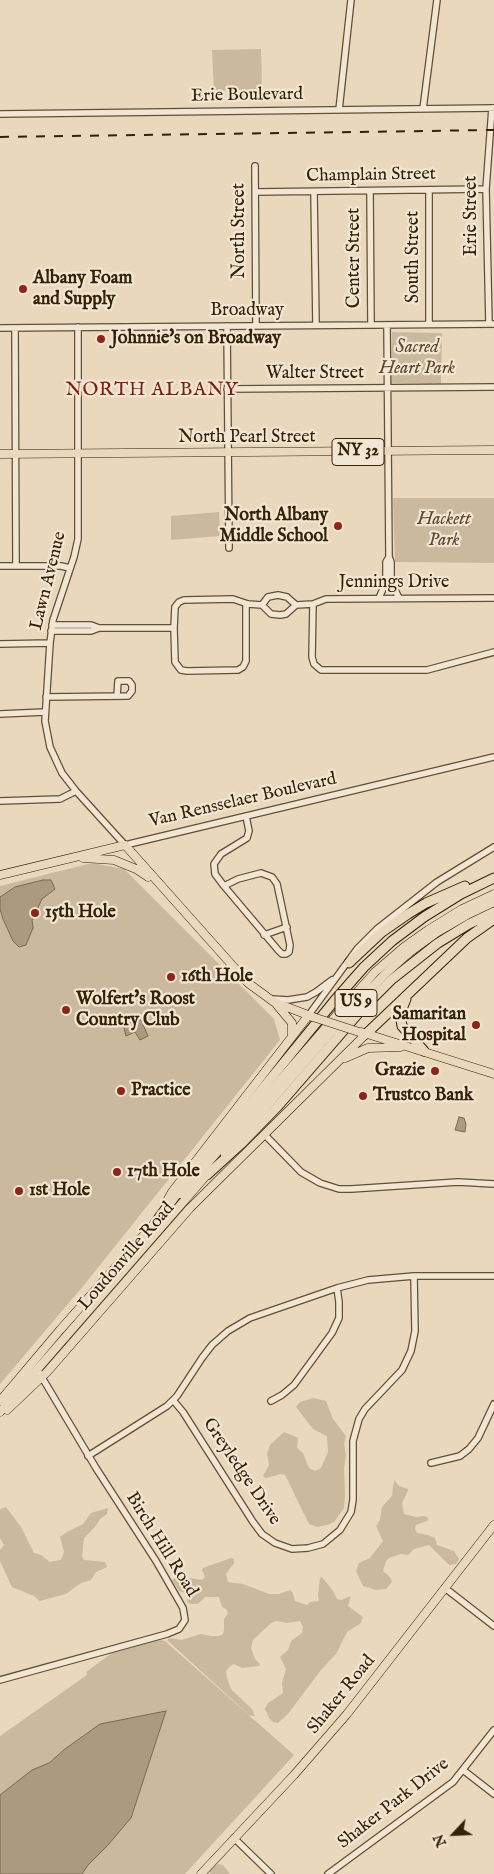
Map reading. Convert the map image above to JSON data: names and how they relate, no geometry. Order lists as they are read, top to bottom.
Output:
{
  "streets": {
    "main road": [
      "North Pearl Street",
      "NY 32",
      "Van Rensselaer Boulevard",
      "US 9",
      "Loudonville Road",
      "Shaker Road"
    ],
    "street": [
      "Erie Boulevard",
      "Champlain Street",
      "Erie Street",
      "North Street",
      "South Street",
      "Center Street",
      "Broadway",
      "Walter Street",
      "Lawn Avenue",
      "Jennings Drive",
      "Greyledge Drive",
      "Birch Hill Road",
      "Shaker Park Drive"
    ]
  },
  "crossings": [
    ["Erie Boulevard", "Erie Street"],
    ["Champlain Street", "Erie Street"],
    ["Champlain Street", "North Street"],
    ["Champlain Street", "South Street"],
    ["Champlain Street", "Center Street"],
    ["Erie Street", "Broadway"],
    ["North Street", "Broadway"],
    ["South Street", "Broadway"],
    ["Center Street", "Broadway"],
    ["Broadway", "Lawn Avenue"],
    ["North Pearl Street", "Lawn Avenue"],
    ["Lawn Avenue", "Van Rensselaer Boulevard"],
    ["US 9", "Birch Hill Road"],
    ["Loudonville Road", "Birch Hill Road"]
  ],
  "districts": ["NORTH ALBANY"],
  "parks": ["Sacred Heart Park", "Hackett Park"],
  "places": [
    "Albany Foam and Supply",
    "Johnnie's on Broadway",
    "North Albany Middle School",
    "15th Hole",
    "16th Hole",
    "Wolfert's Roost Country Club",
    "Samaritan Hospital",
    "Grazie",
    "Practice",
    "Trustco Bank",
    "17th Hole",
    "1st Hole"
  ],
  "north": "bottom left"
}
